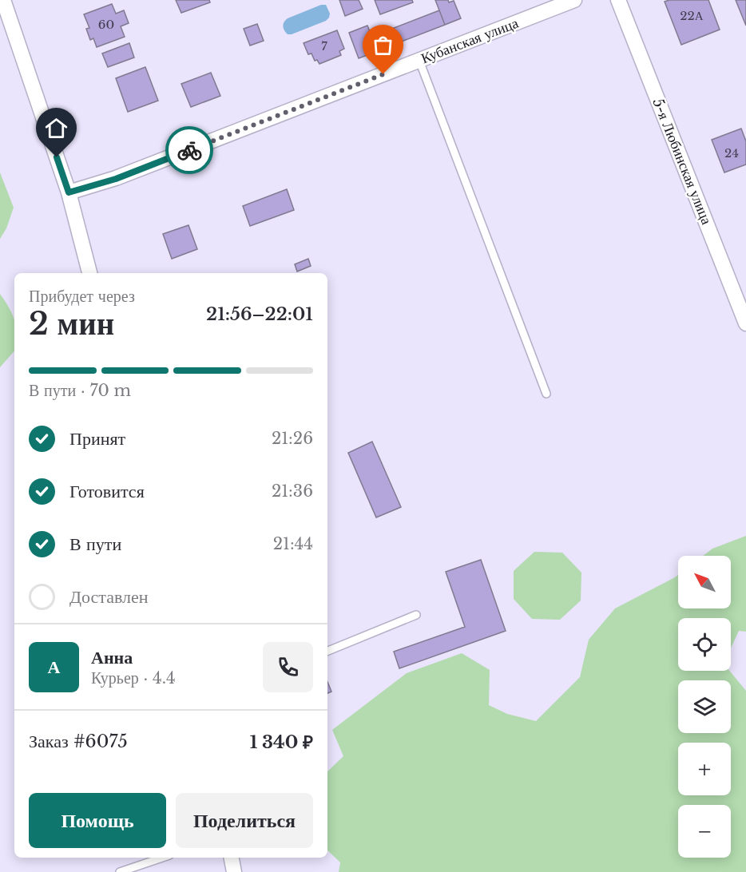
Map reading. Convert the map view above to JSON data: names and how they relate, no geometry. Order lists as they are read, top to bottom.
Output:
{
  "streets": {
    "street": ["Кубанская улица", "5-я Любинская улица"]
  },
  "house_numbers": [
    "22А",
    "60",
    "7",
    "24"
  ],
  "north": "top left",
  "page": {
    "heading": ["2 мин", "Прибудет через", "21:56–22:01"],
    "panel": [
      "Анна",
      "Курьер · 4.4",
      "Заказ #6075",
      "1 340 ₽"
    ],
    "bar": "В пути · 70 m",
    "list": [
      ["Принят", "21:26"],
      ["Готовится", "21:36"],
      ["В пути", "21:44"],
      "Доставлен"
    ],
    "map_buttons": ["+", "−"],
    "round": "А",
    "buttons": ["Помощь", "Поделиться"]
  }
}
